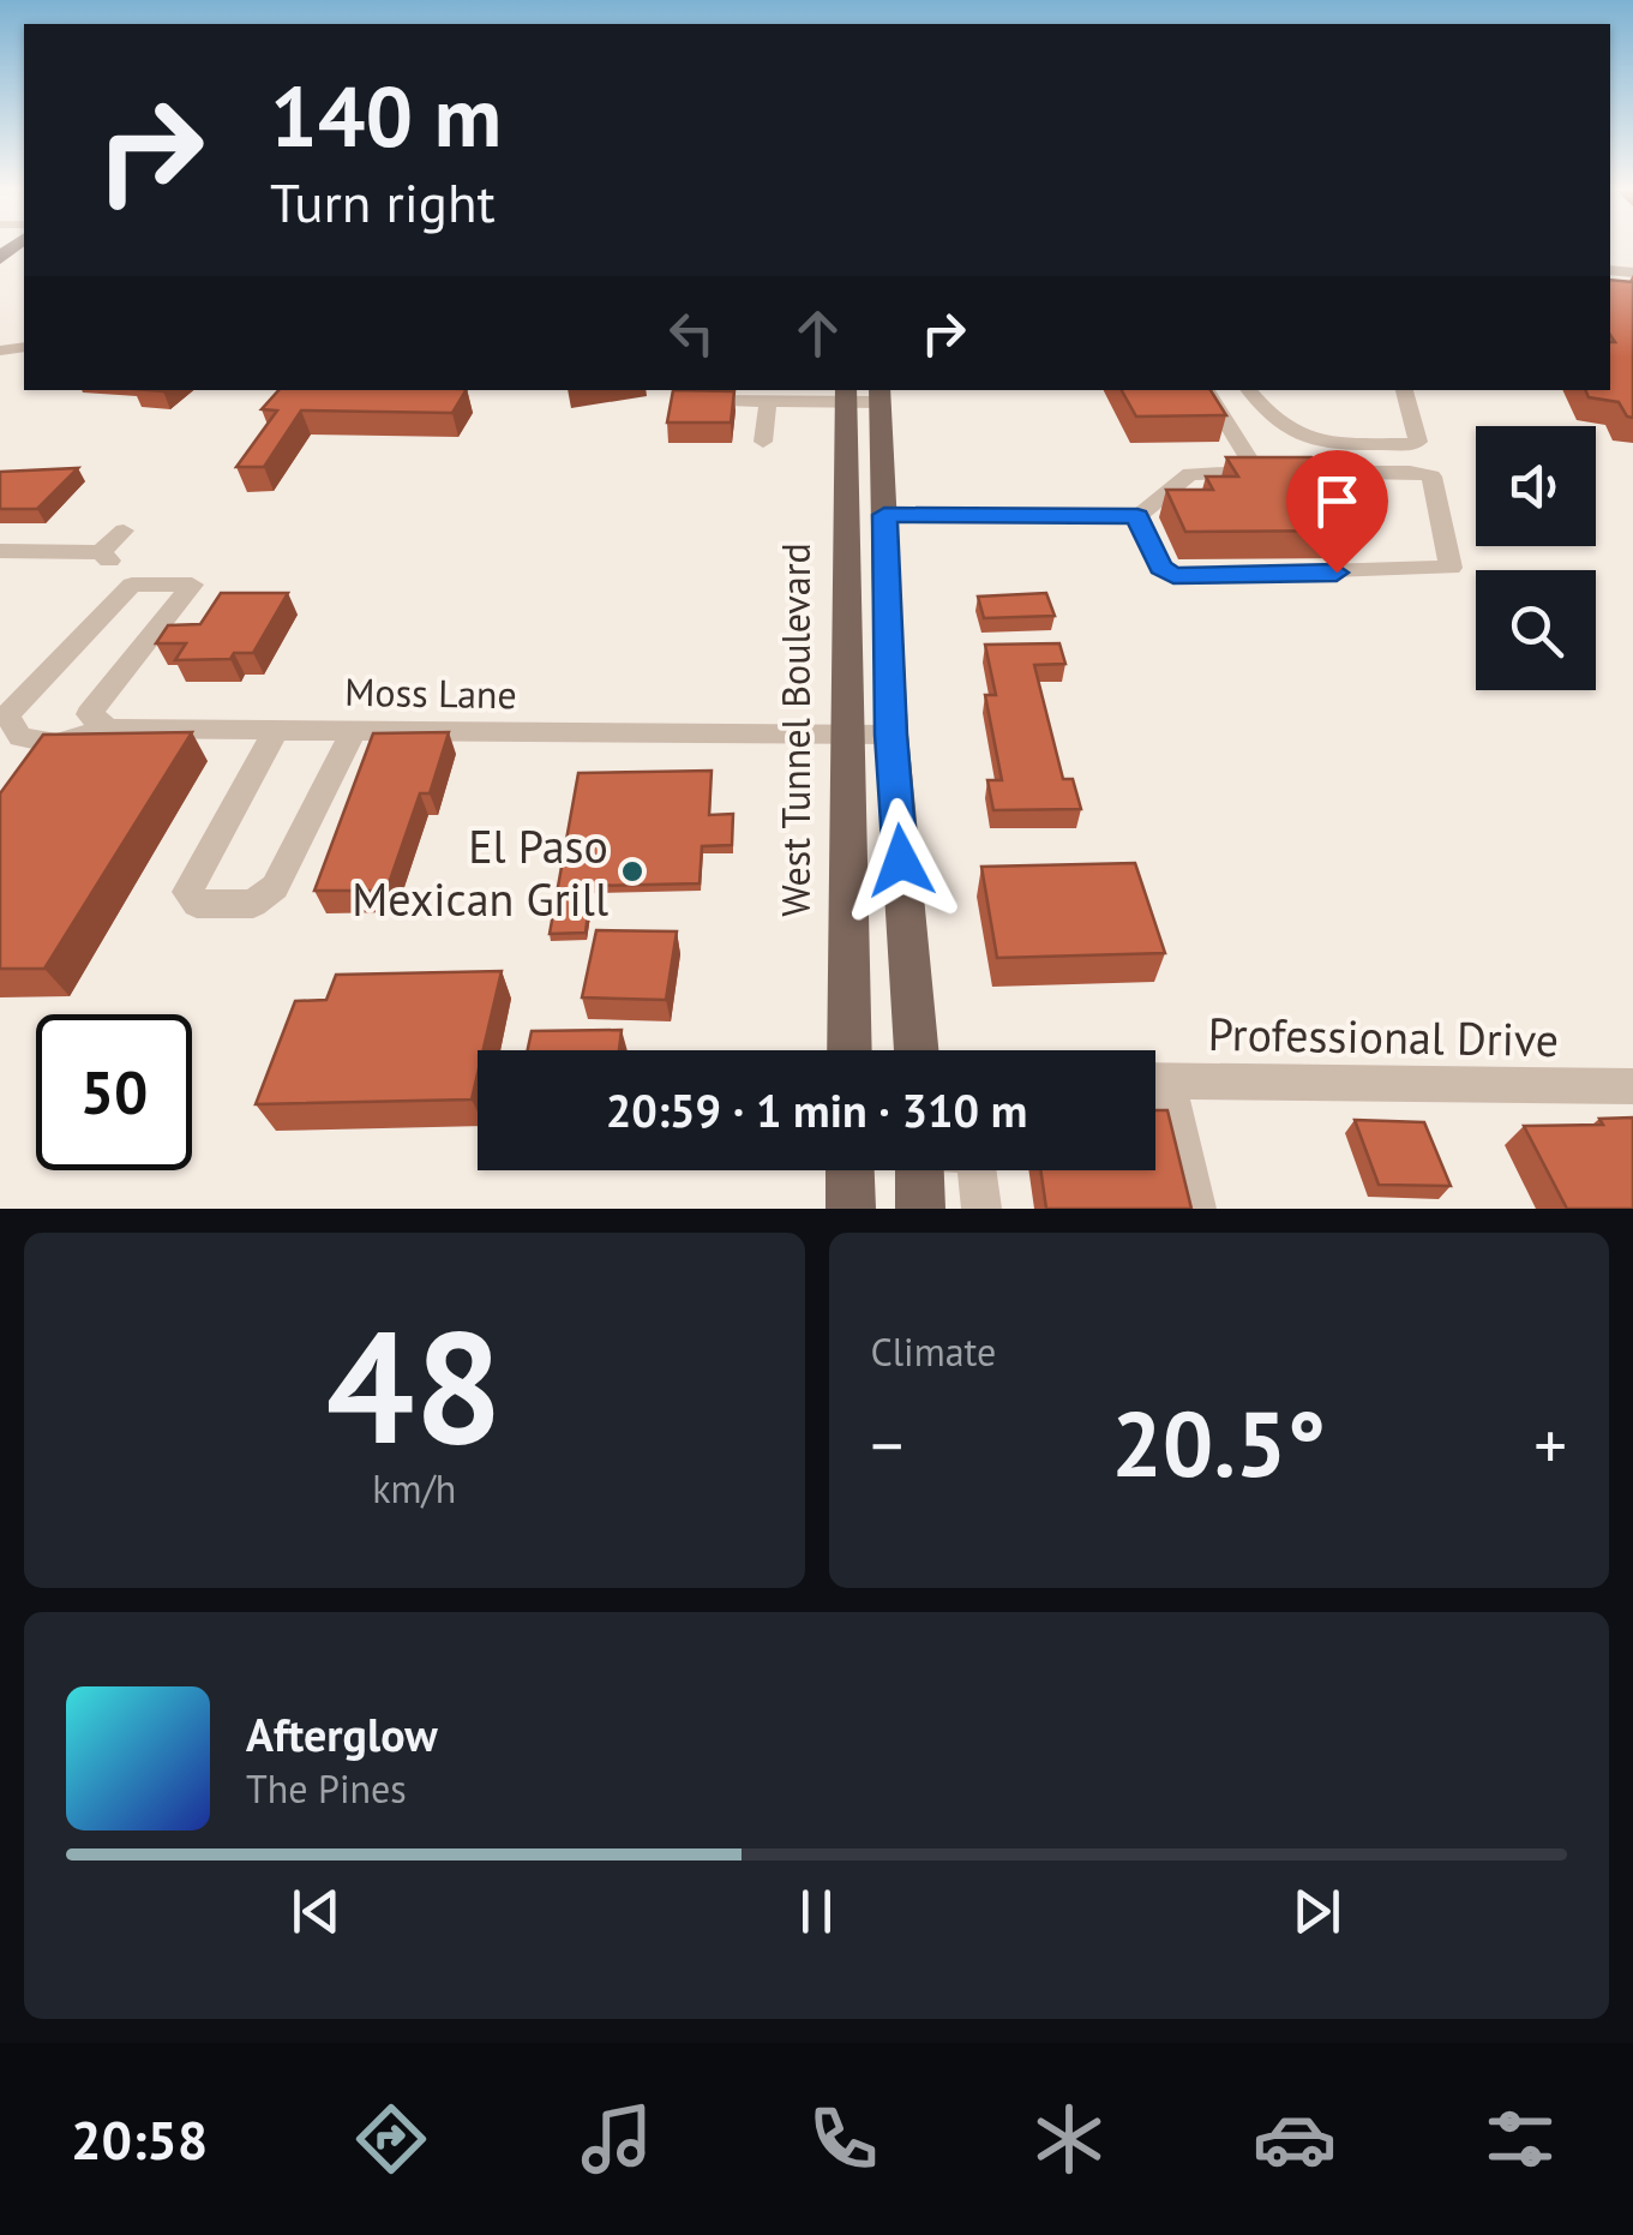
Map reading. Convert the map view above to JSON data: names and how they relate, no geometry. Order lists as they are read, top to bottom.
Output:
{
  "streets": {
    "main road": ["West Tunnel Boulevard"],
    "street": ["Moss Lane", "Professional Drive"]
  },
  "crossings": [
    ["Moss Lane", "West Tunnel Boulevard"]
  ],
  "places": ["El Paso Mexican Grill"],
  "page": {
    "turn": ["140 m", "Turn right"],
    "limit": "50",
    "trip": "20:59 · 1 min · 310 m",
    "tile": [
      ["48", "km/h"],
      "Climate"
    ],
    "heat": ["−", "20.5°", "+"],
    "song": ["Afterglow", "The Pines"],
    "tabs": "20:58"
  }
}
